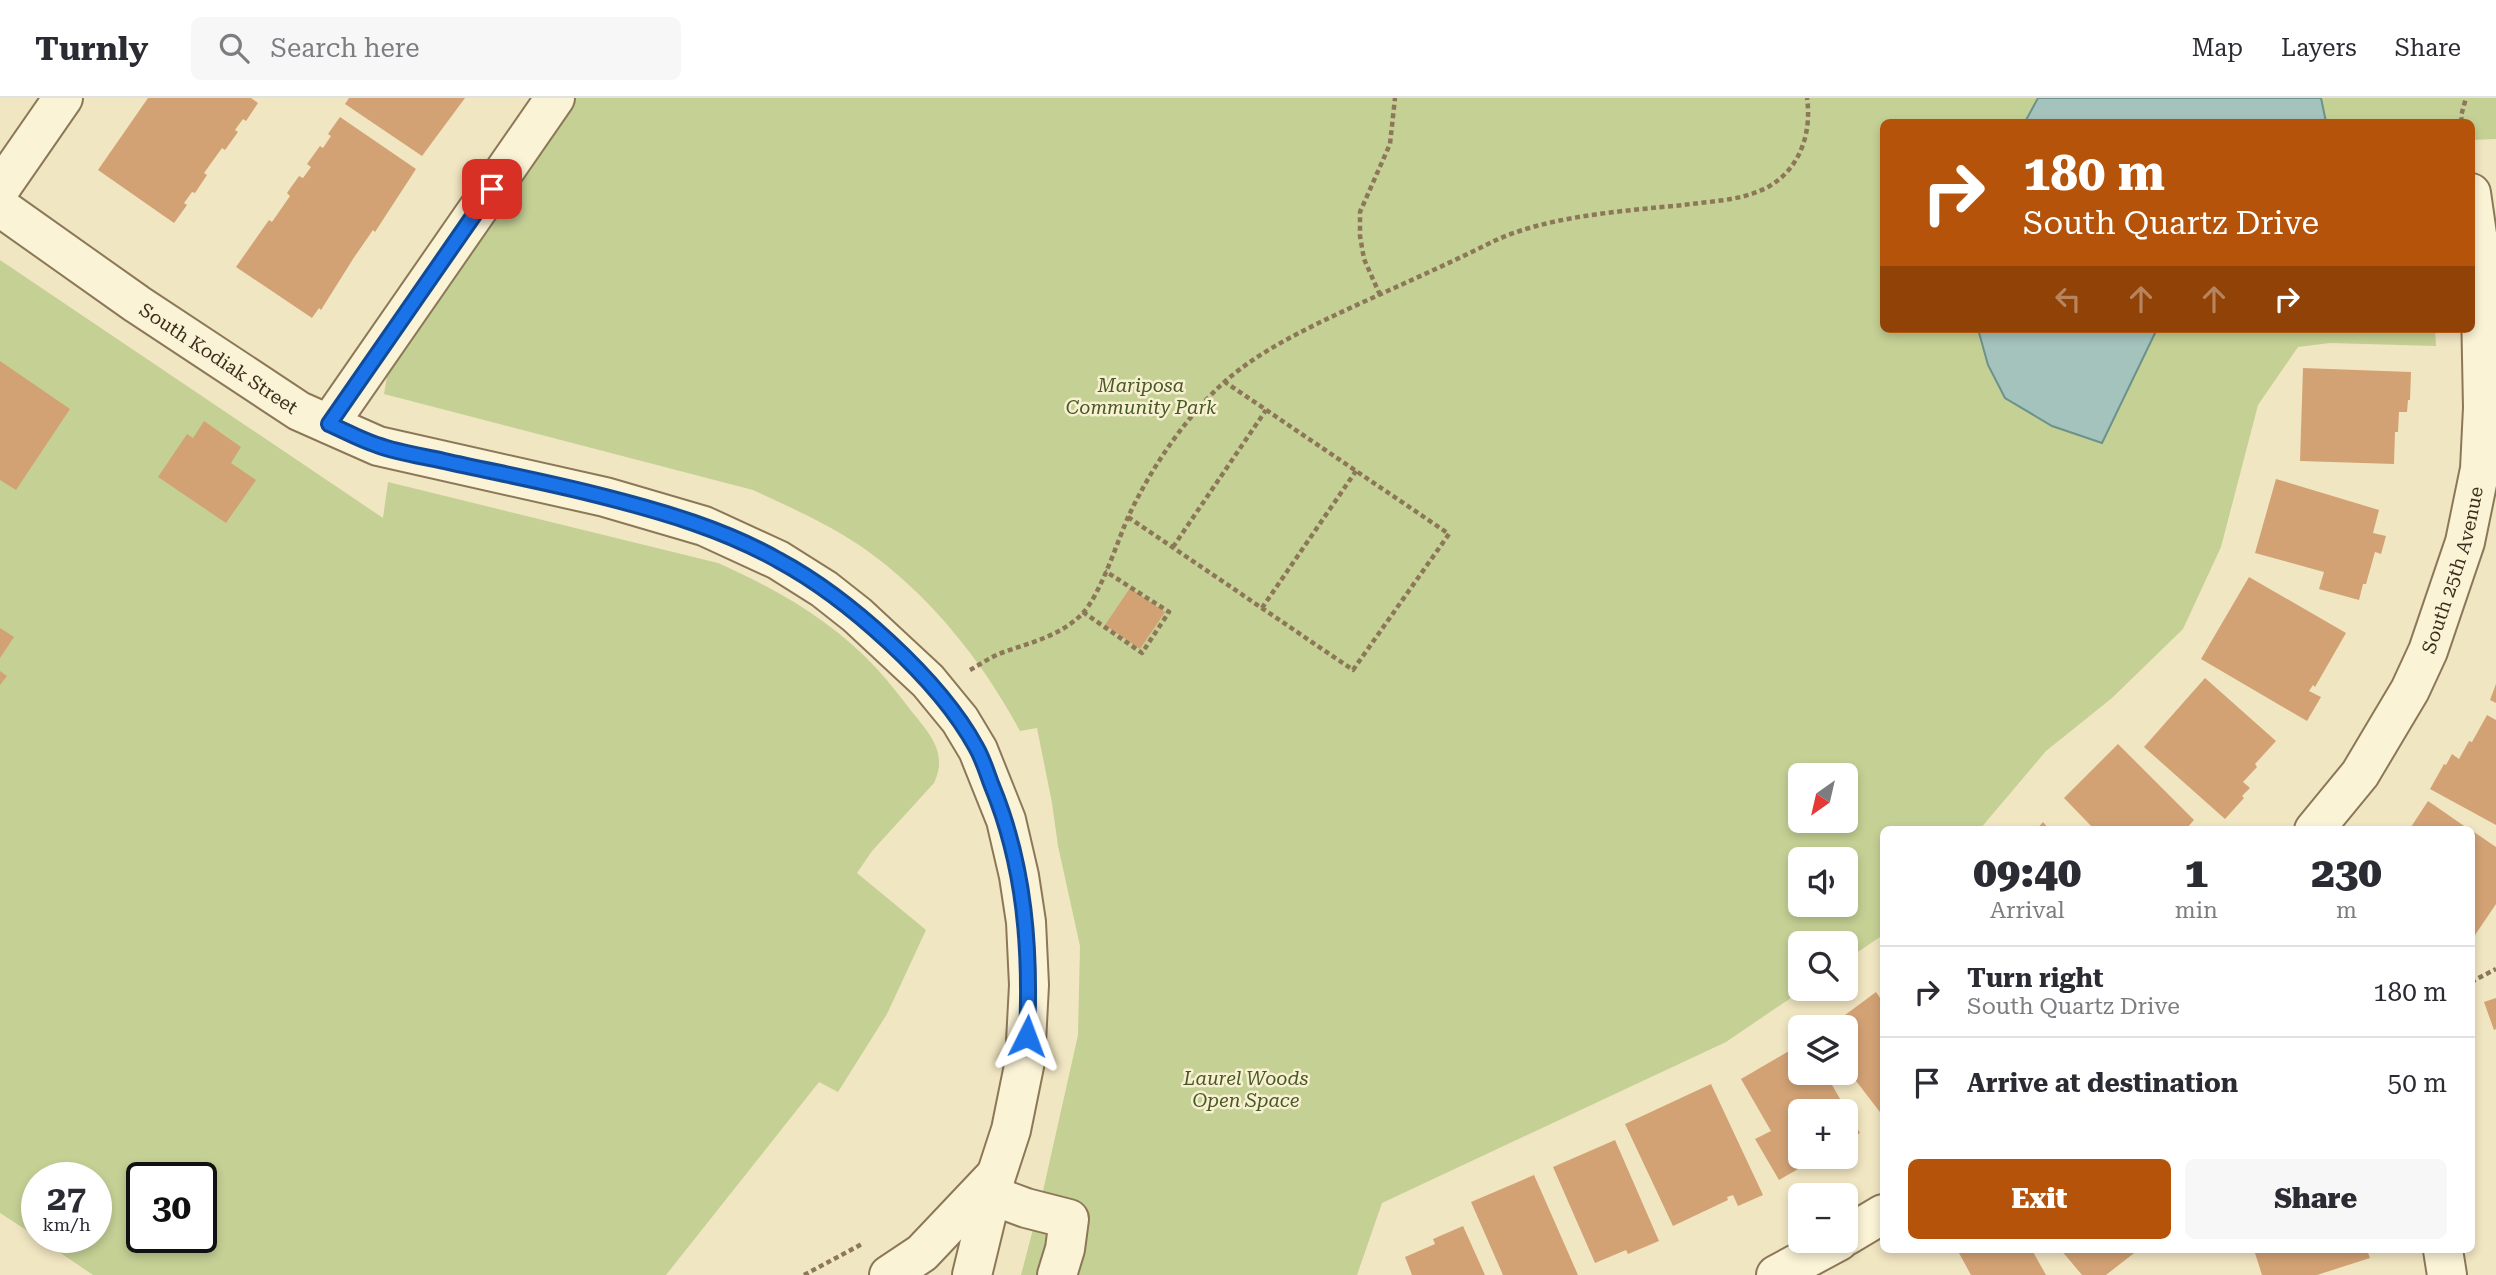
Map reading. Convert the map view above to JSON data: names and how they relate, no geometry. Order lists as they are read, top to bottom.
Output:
{
  "streets": {
    "street": ["South Kodiak Street", "South 25th Avenue"]
  },
  "parks": ["Mariposa Community Park", "Laurel Woods Open Space"],
  "north": "bottom left",
  "page": {
    "header": "Turnly",
    "search": "Search here",
    "nav": ["Map", "Layers", "Share"],
    "turn": ["180 m", "South Quartz Drive"],
    "map_buttons": ["+", "−"],
    "eta": [
      "09:40",
      "Arrival",
      "1",
      "min",
      "230",
      "m"
    ],
    "list": [
      {
        "name": "Turn right",
        "note": "South Quartz Drive",
        "value": "180 m"
      },
      {
        "name": "Arrive at destination",
        "value": "50 m"
      }
    ],
    "buttons": ["Exit", "Share"],
    "speed": "27 km/h",
    "limit": "30"
  }
}
